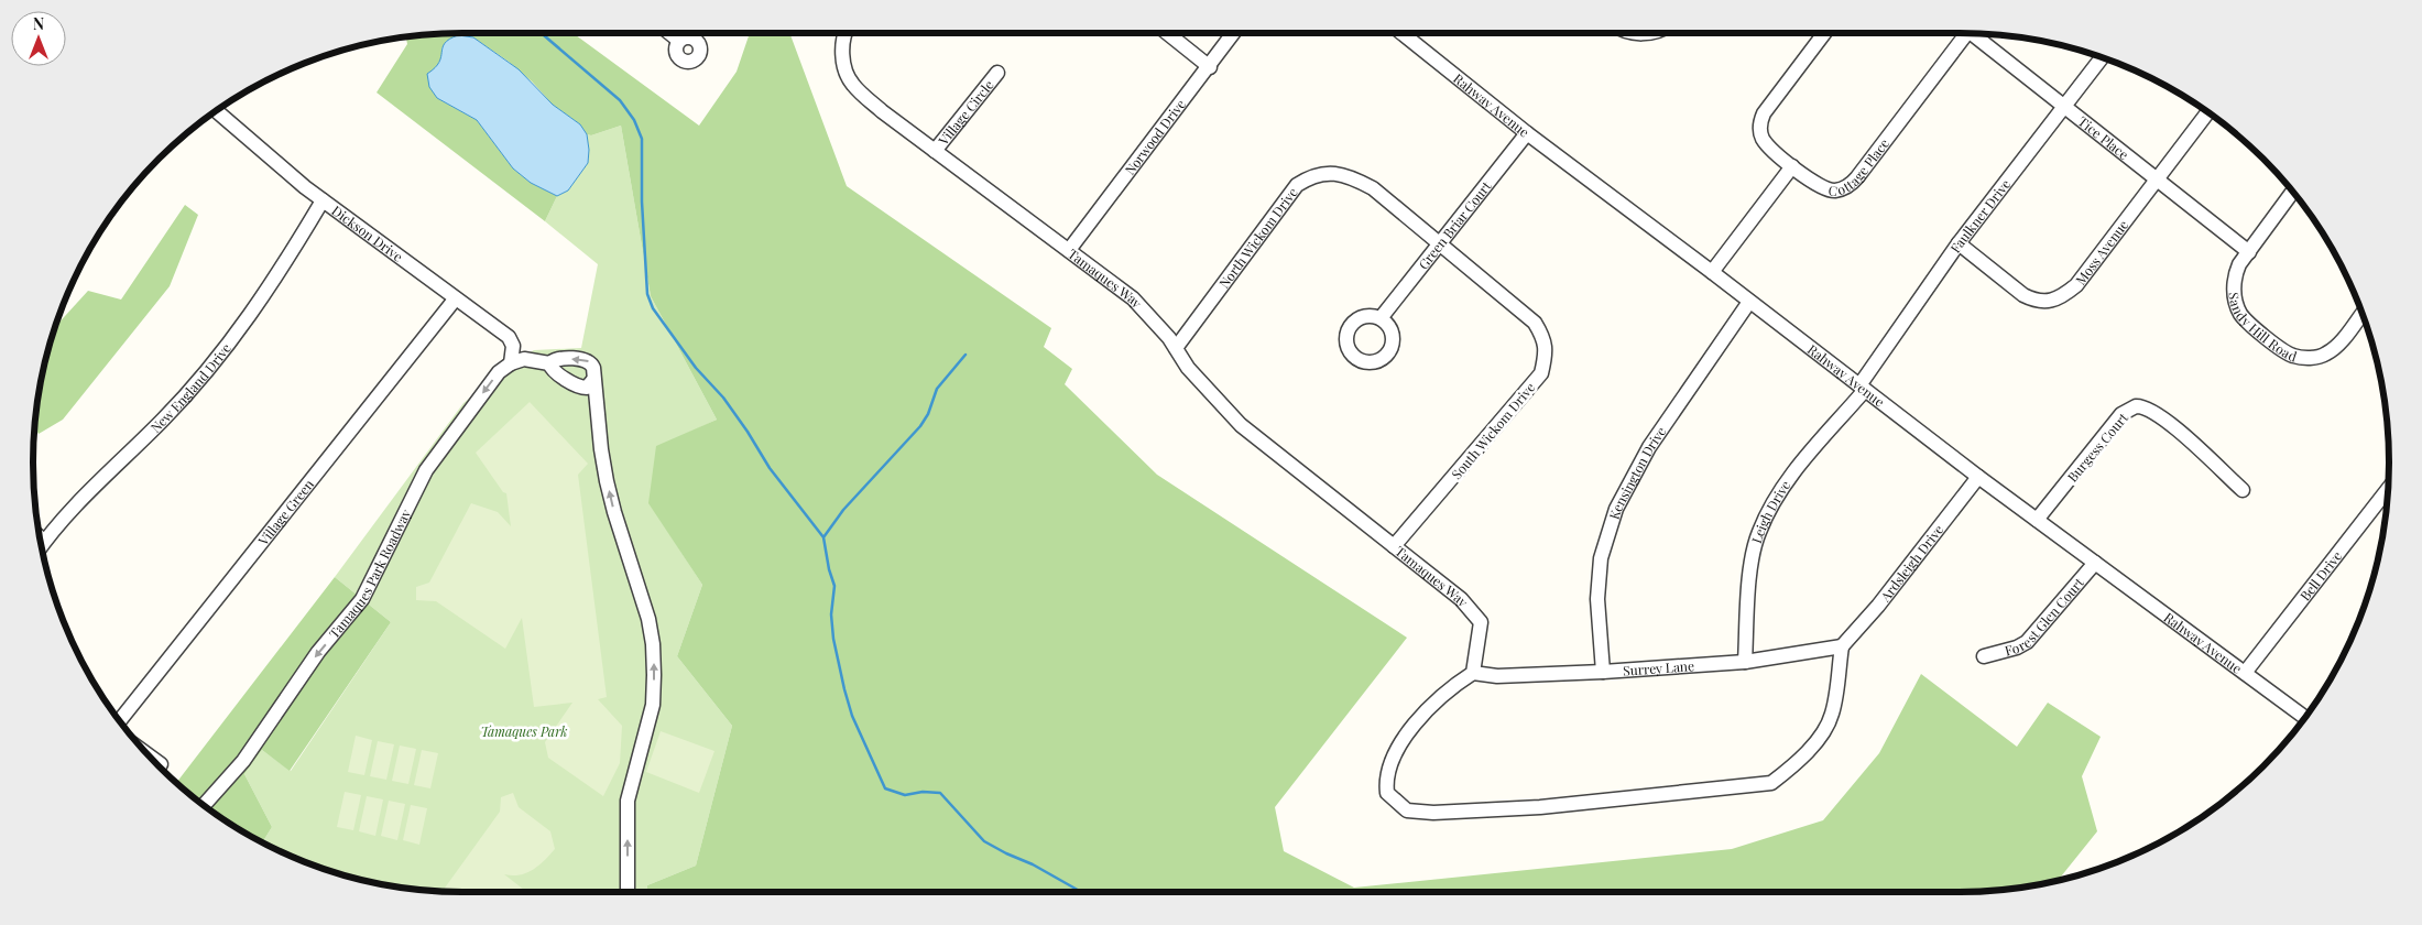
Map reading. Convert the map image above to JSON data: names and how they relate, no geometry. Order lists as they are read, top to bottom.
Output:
{
  "streets": {
    "street": [
      "Rahway Avenue",
      "Village Circle",
      "Norwood Drive",
      "Tice Place",
      "Cottage Place",
      "Faulkner Drive",
      "Green Briar Court",
      "Dickson Drive",
      "North Wickom Drive",
      "Moss Avenue",
      "Tamaques Way",
      "Sandy Hill Road",
      "New England Drive",
      "South Wickom Drive",
      "Burgess Court",
      "Kensington Drive",
      "Village Green",
      "Leigh Drive",
      "Ardsleigh Drive",
      "Tamaques Park Roadway",
      "Bell Drive",
      "Forest Glen Court",
      "Surrey Lane"
    ]
  },
  "crossings": [
    ["Rahway Avenue", "Faulkner Drive"],
    ["Rahway Avenue", "Green Briar Court"],
    ["Rahway Avenue", "Burgess Court"],
    ["Rahway Avenue", "Kensington Drive"],
    ["Rahway Avenue", "Leigh Drive"],
    ["Rahway Avenue", "Ardsleigh Drive"],
    ["Rahway Avenue", "Bell Drive"],
    ["Rahway Avenue", "Forest Glen Court"],
    ["Village Circle", "Tamaques Way"],
    ["Norwood Drive", "Tamaques Way"],
    ["Tice Place", "Faulkner Drive"],
    ["Tice Place", "Moss Avenue"],
    ["Tice Place", "Sandy Hill Road"],
    ["Faulkner Drive", "Moss Avenue"],
    ["Faulkner Drive", "Leigh Drive"],
    ["Green Briar Court", "North Wickom Drive"],
    ["Green Briar Court", "South Wickom Drive"],
    ["Dickson Drive", "New England Drive"],
    ["Dickson Drive", "Village Green"],
    ["Dickson Drive", "Tamaques Park Roadway"],
    ["North Wickom Drive", "Tamaques Way"],
    ["North Wickom Drive", "South Wickom Drive"],
    ["Tamaques Way", "South Wickom Drive"],
    ["Tamaques Way", "Surrey Lane"],
    ["Kensington Drive", "Surrey Lane"],
    ["Leigh Drive", "Surrey Lane"],
    ["Ardsleigh Drive", "Surrey Lane"]
  ],
  "one_way": ["Tamaques Park Roadway"],
  "parks": ["Tamaques Park"],
  "north": "top"
}
